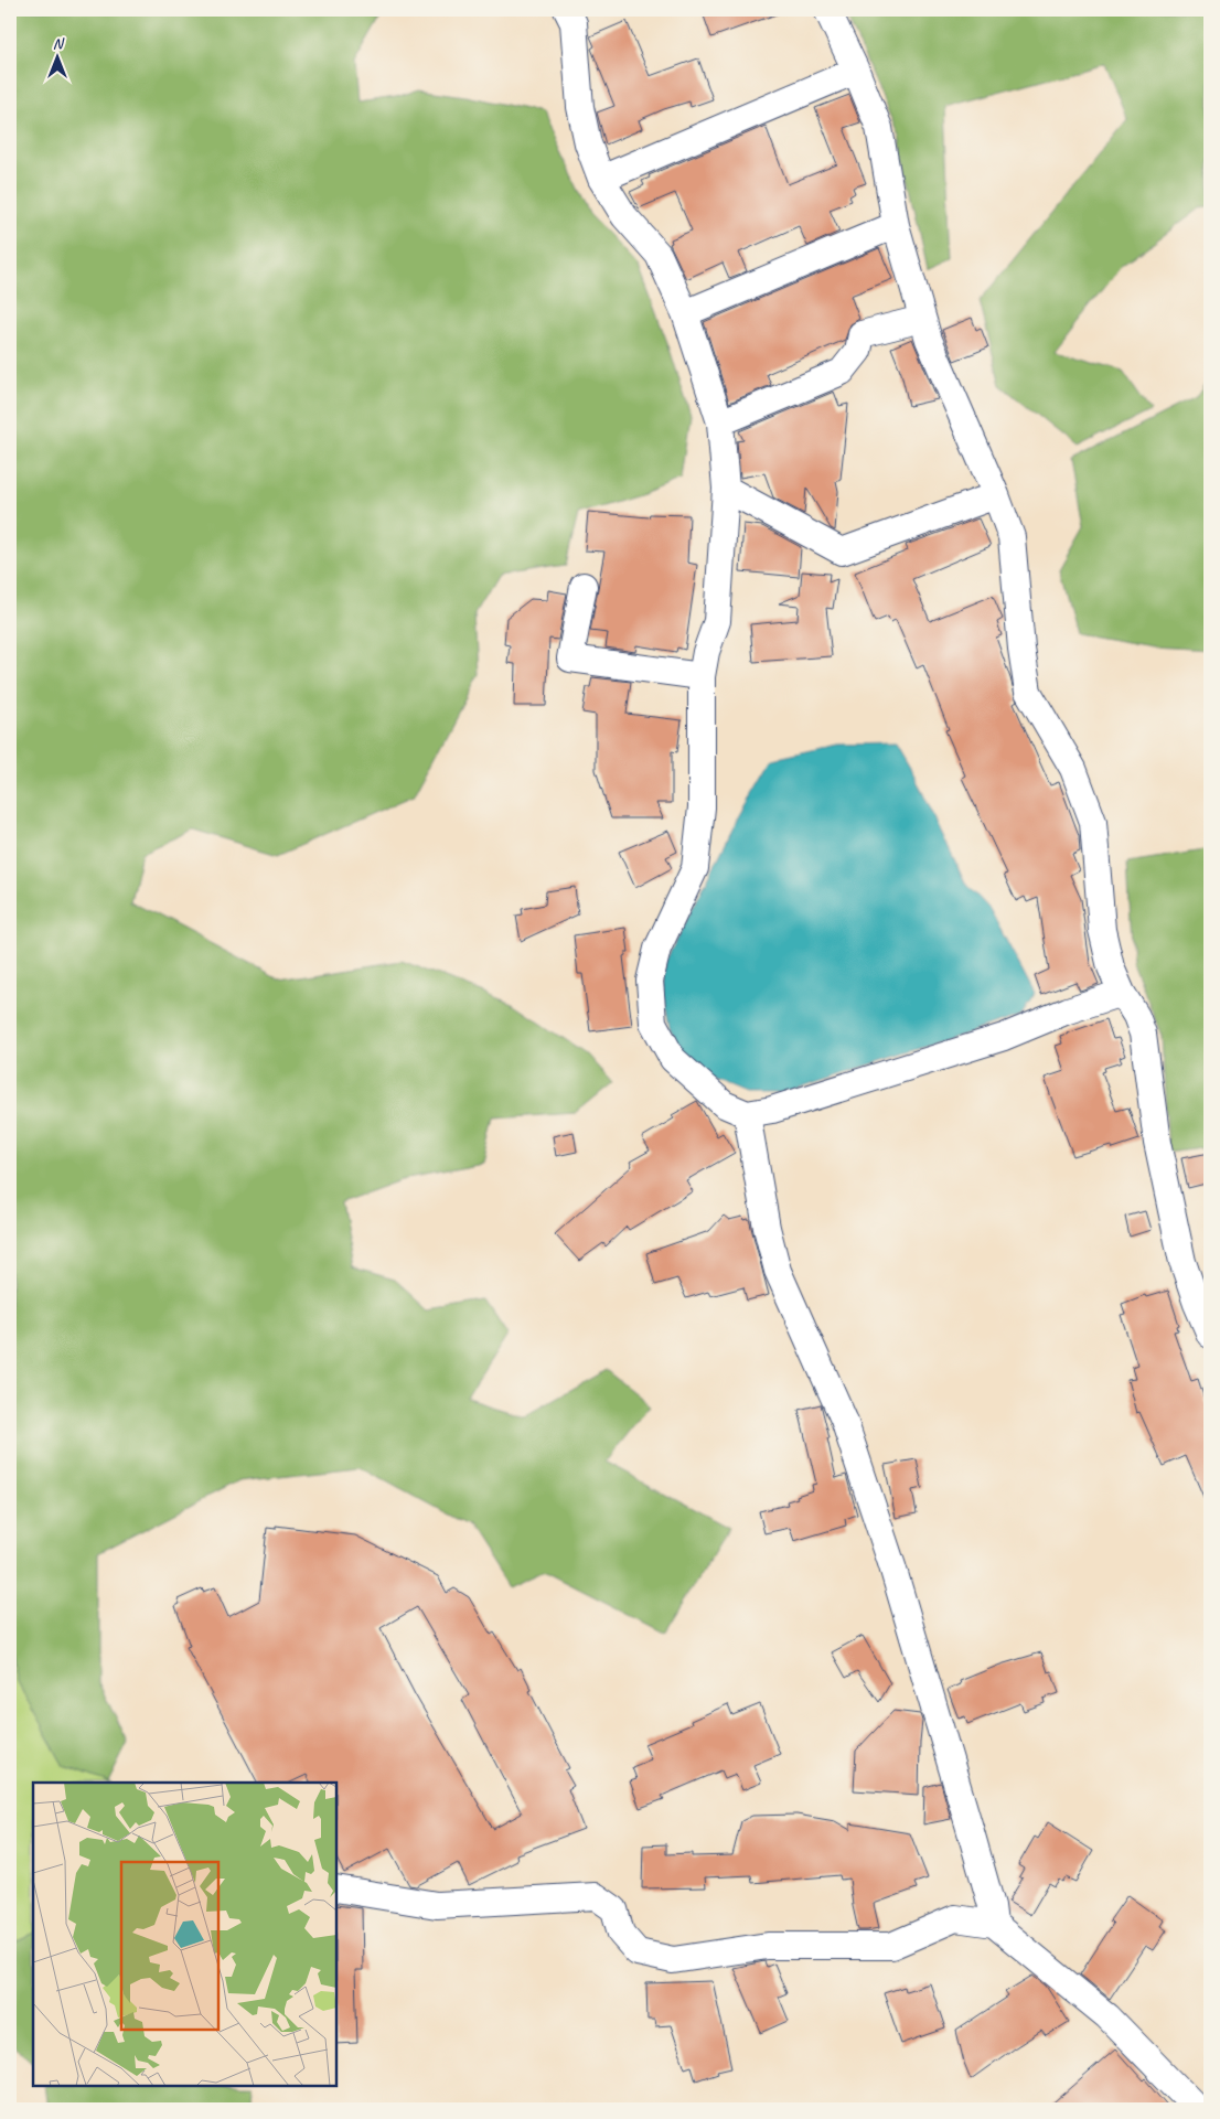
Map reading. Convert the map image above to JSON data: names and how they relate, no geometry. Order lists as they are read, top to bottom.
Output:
{
  "north": "top"
}
